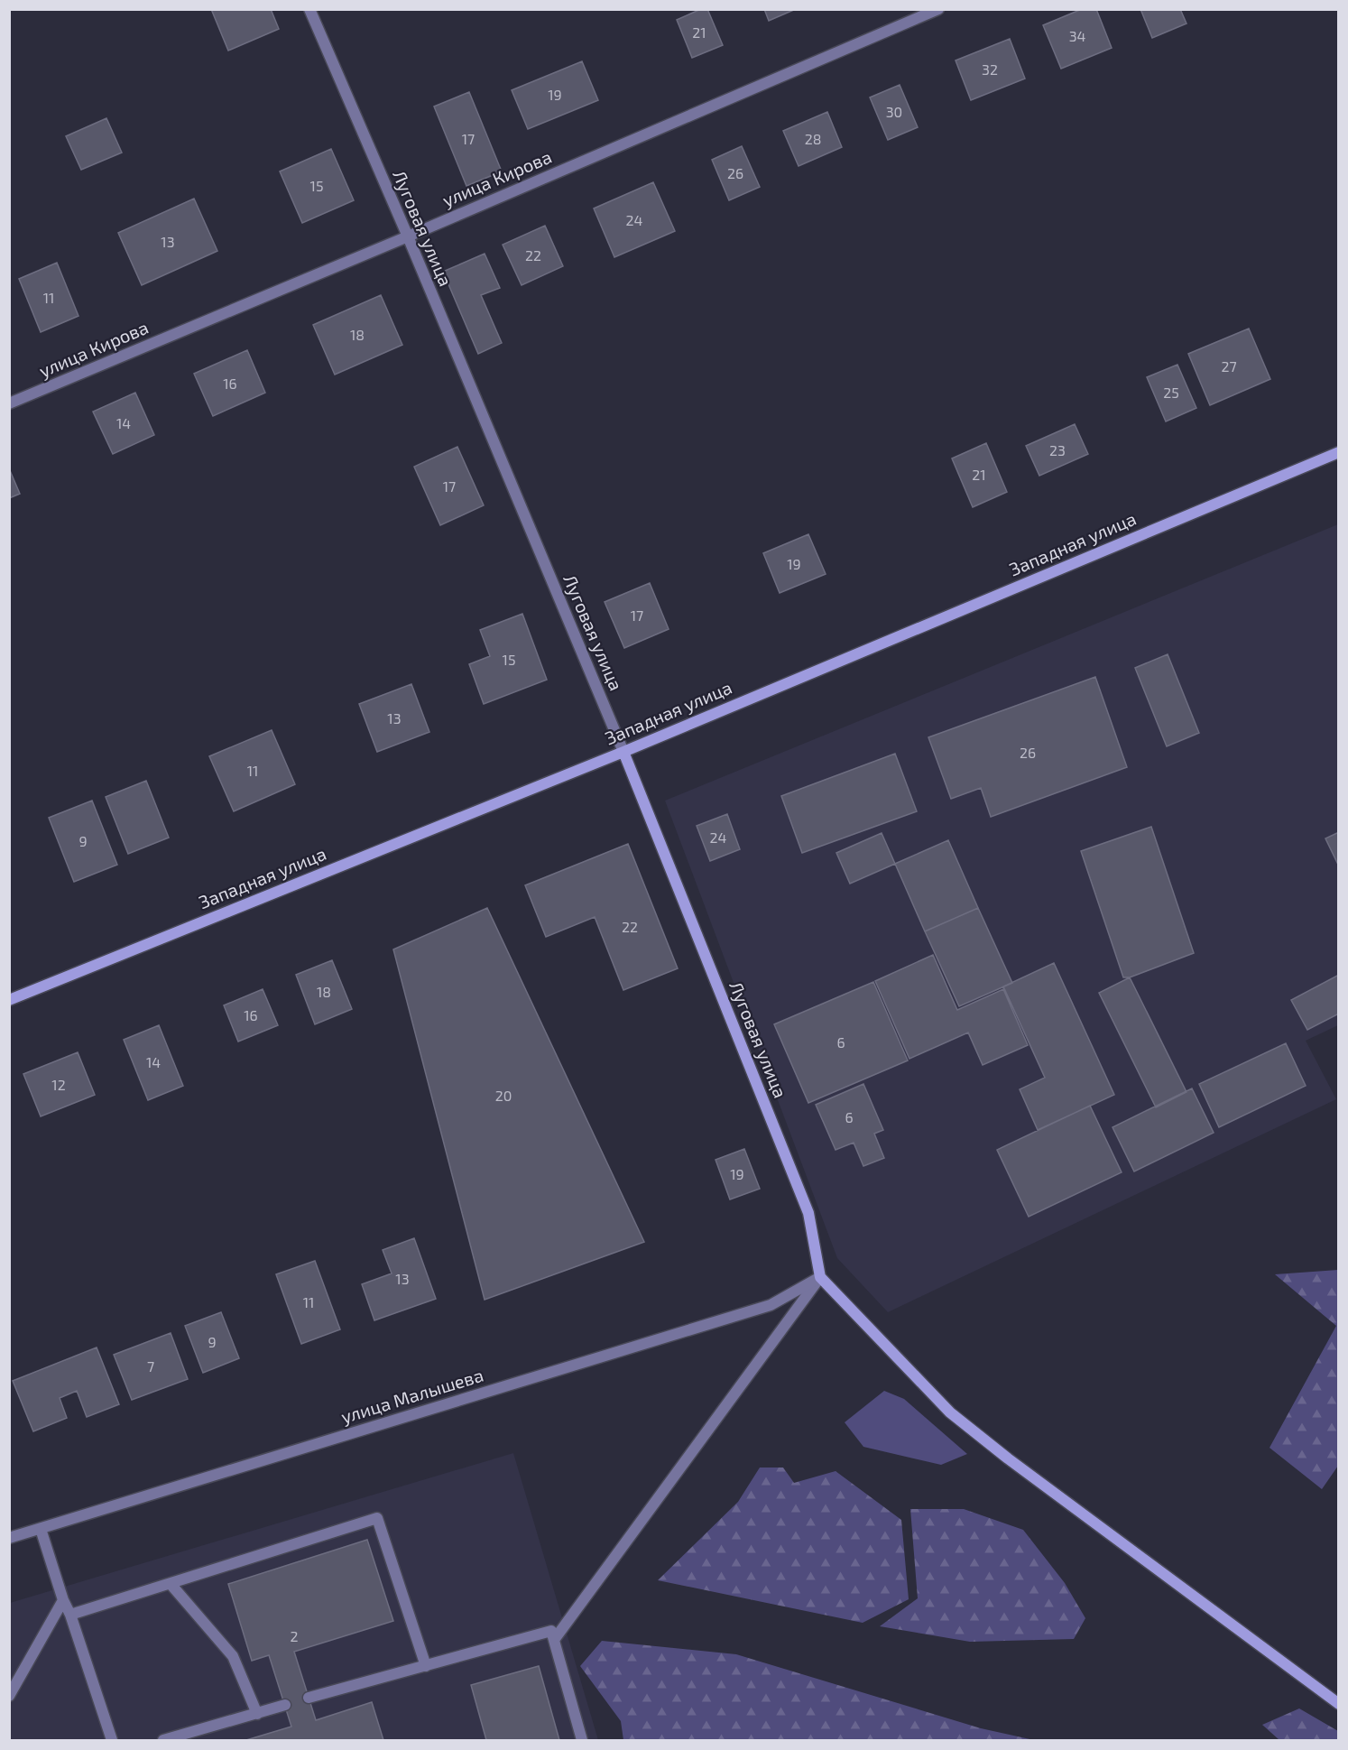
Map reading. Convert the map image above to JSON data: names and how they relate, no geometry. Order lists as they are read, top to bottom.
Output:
{
  "streets": {
    "street": [
      "улица Кирова",
      "Луговая улица",
      "Западная улица",
      "улица Малышева"
    ]
  },
  "crossings": [
    ["улица Кирова", "Луговая улица"],
    ["Луговая улица", "Западная улица"],
    ["Луговая улица", "улица Малышева"]
  ],
  "house_numbers": [
    "21",
    "34",
    "32",
    "19",
    "30",
    "17",
    "28",
    "26",
    "15",
    "24",
    "13",
    "22",
    "11",
    "18",
    "27",
    "16",
    "25",
    "14",
    "23",
    "21",
    "17",
    "19",
    "17",
    "15",
    "13",
    "26",
    "11",
    "24",
    "9",
    "22",
    "18",
    "16",
    "6",
    "14",
    "12",
    "20",
    "6",
    "19",
    "13",
    "11",
    "9",
    "7",
    "2"
  ]
}
